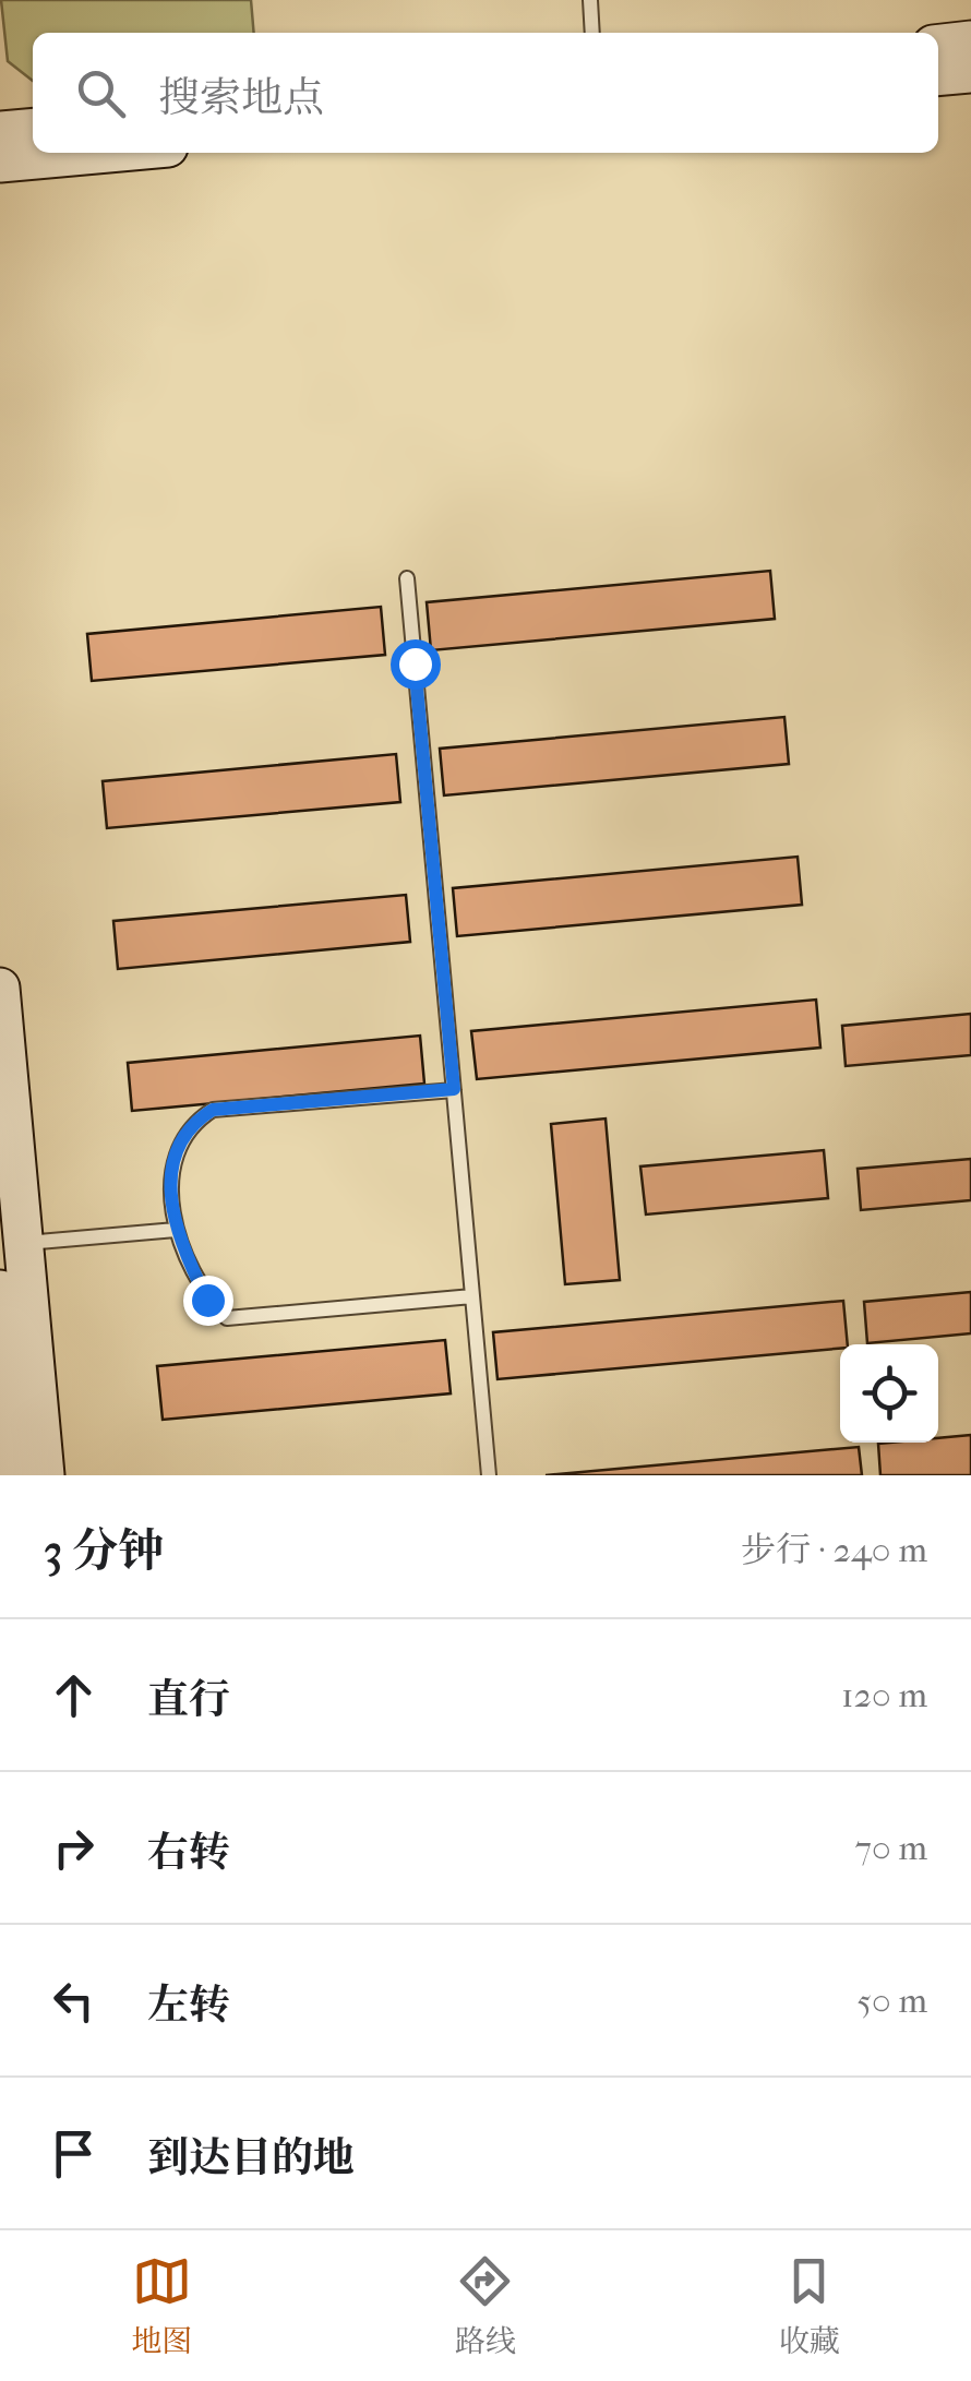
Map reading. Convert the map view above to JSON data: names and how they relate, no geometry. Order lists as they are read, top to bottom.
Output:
{
  "page": {
    "search": "搜索地点",
    "heading": ["3 分钟", "步行 · 240 m"],
    "list": [
      ["直行", "120 m"],
      ["右转", "70 m"],
      ["左转", "50 m"],
      "到达目的地"
    ],
    "nav": ["地图", "路线", "收藏"]
  }
}
